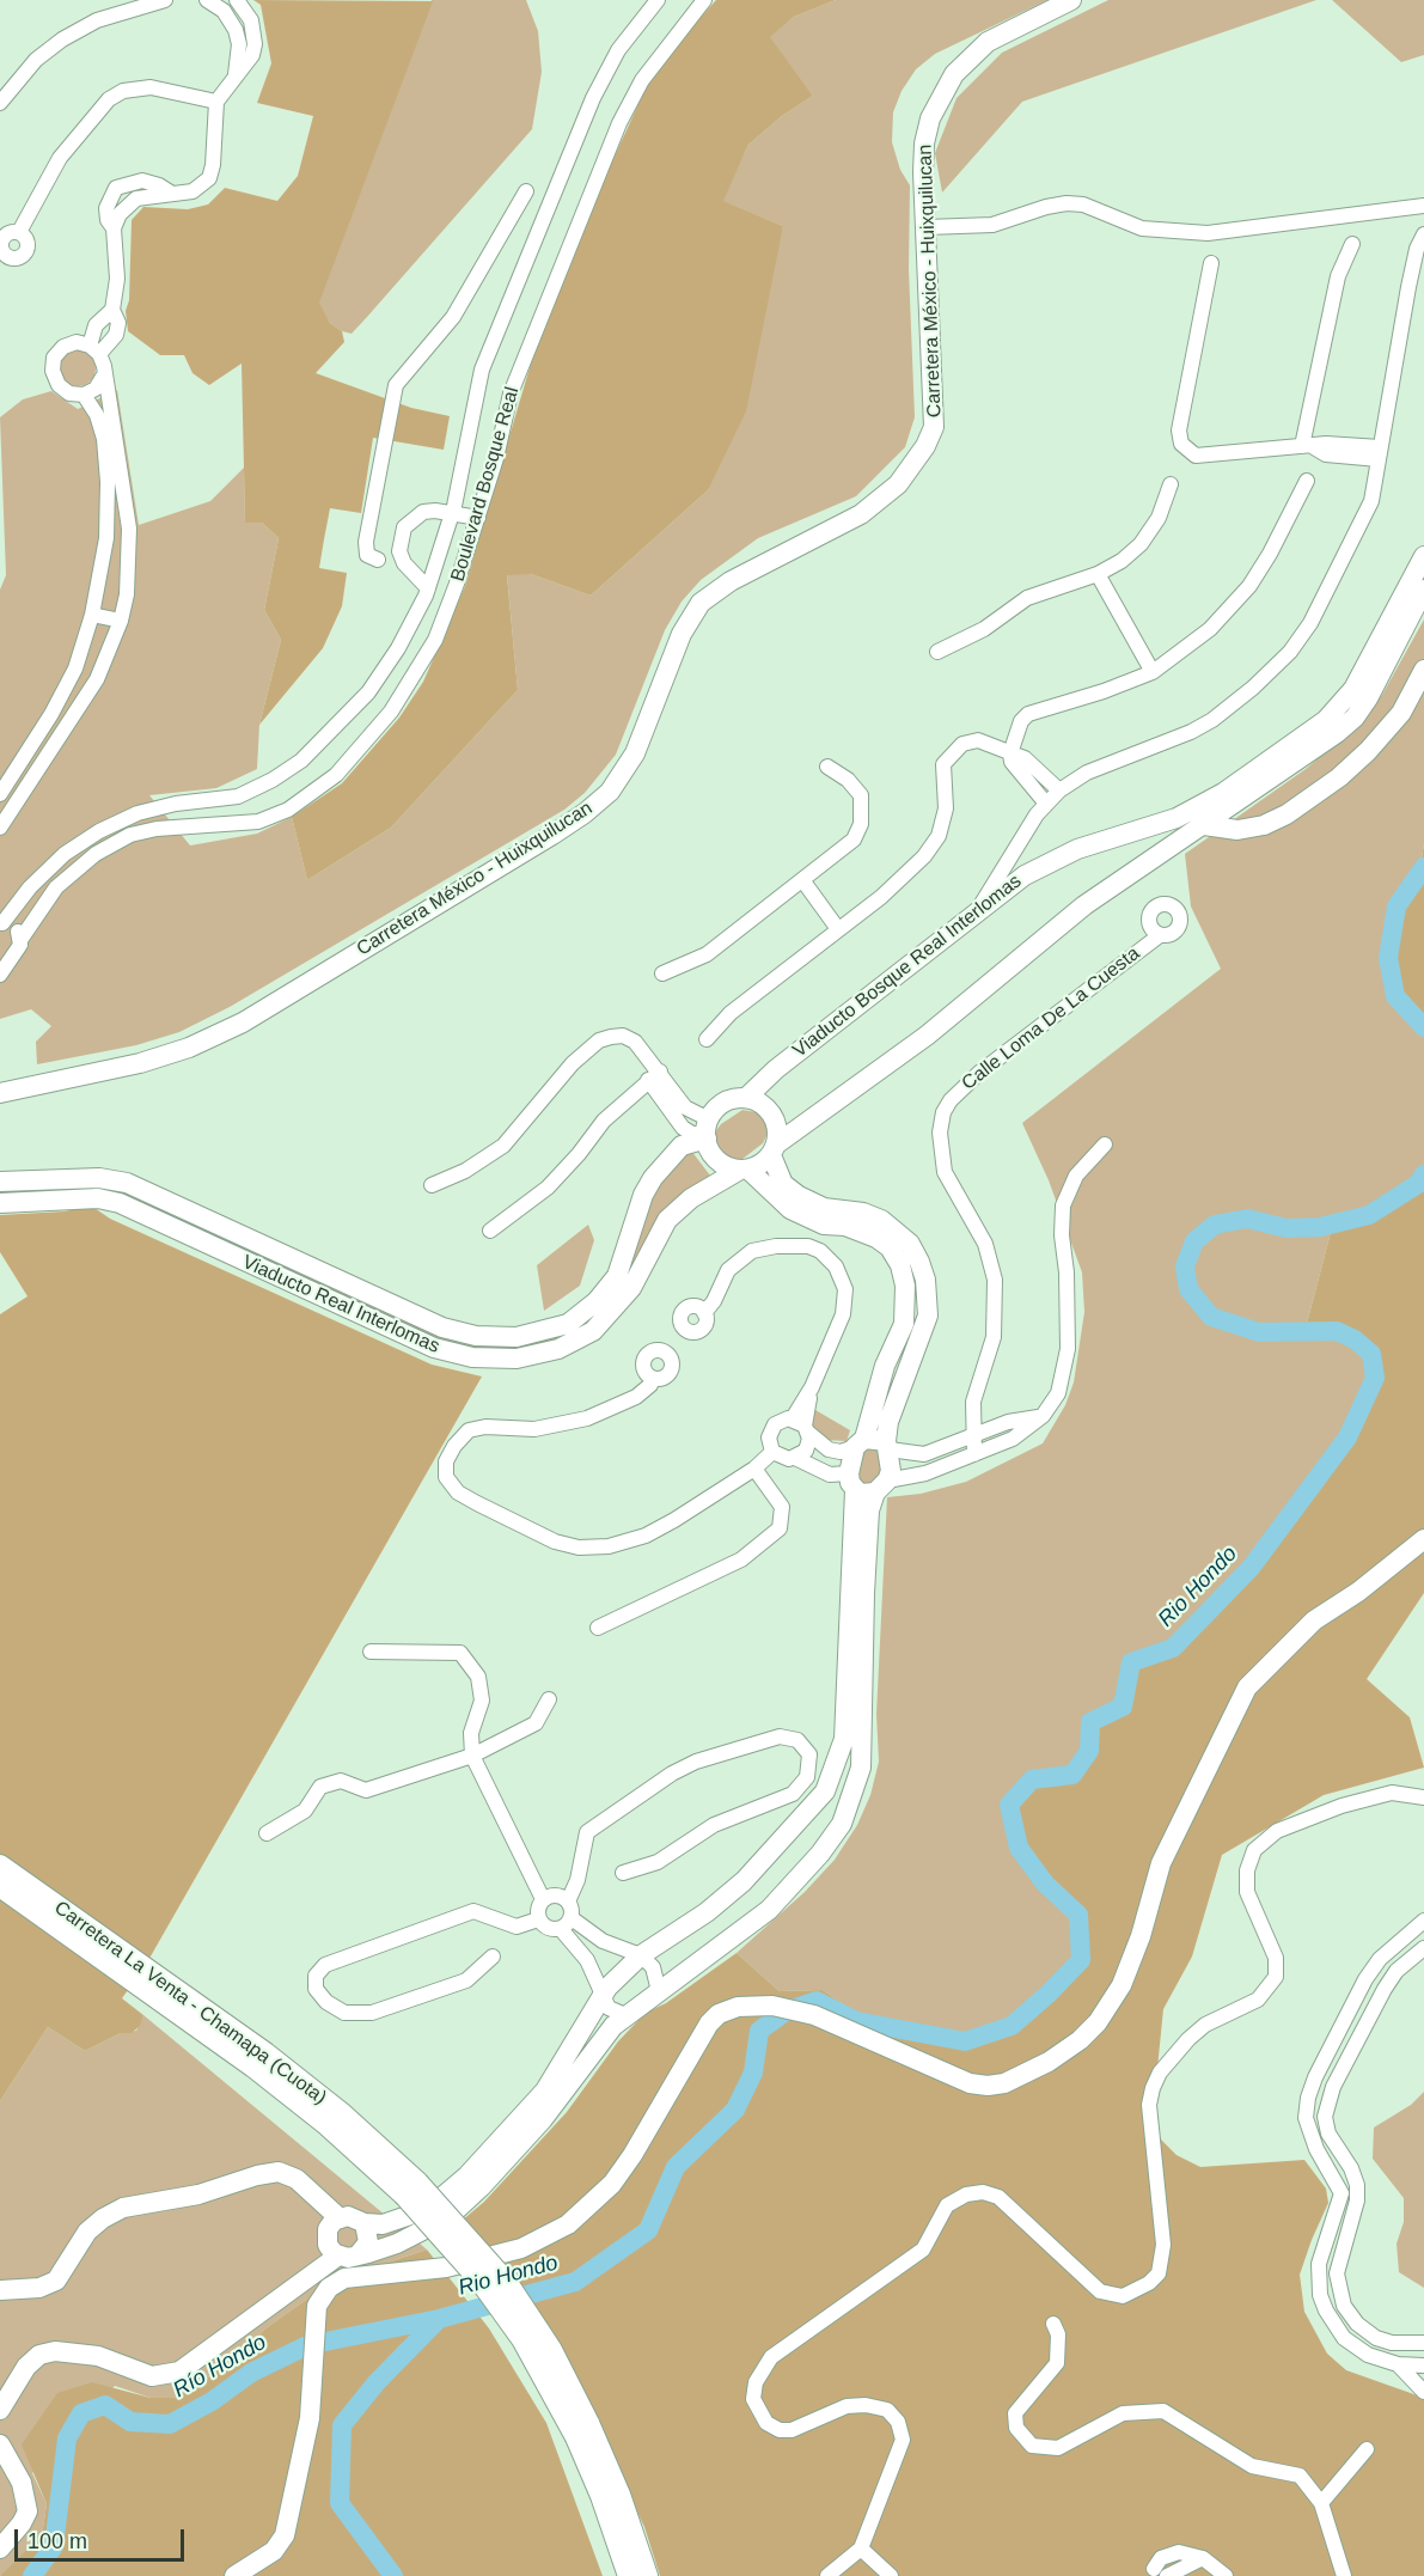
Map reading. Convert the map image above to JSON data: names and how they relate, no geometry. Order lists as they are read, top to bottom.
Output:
{
  "streets": {
    "highway": ["Carretera La Venta - Chamapa (Cuota)"],
    "main road": ["Carretera México - Huixquilucan", "Viaducto Bosque Real Interlomas", "Viaducto Real Interlomas"],
    "street": ["Boulevard Bosque Real", "Calle Loma De La Cuesta"]
  },
  "crossings": [
    ["Viaducto Bosque Real Interlomas", "Viaducto Real Interlomas"]
  ],
  "water": ["Rio Hondo", "Río Hondo"],
  "scale_bar": "100 m"
}
